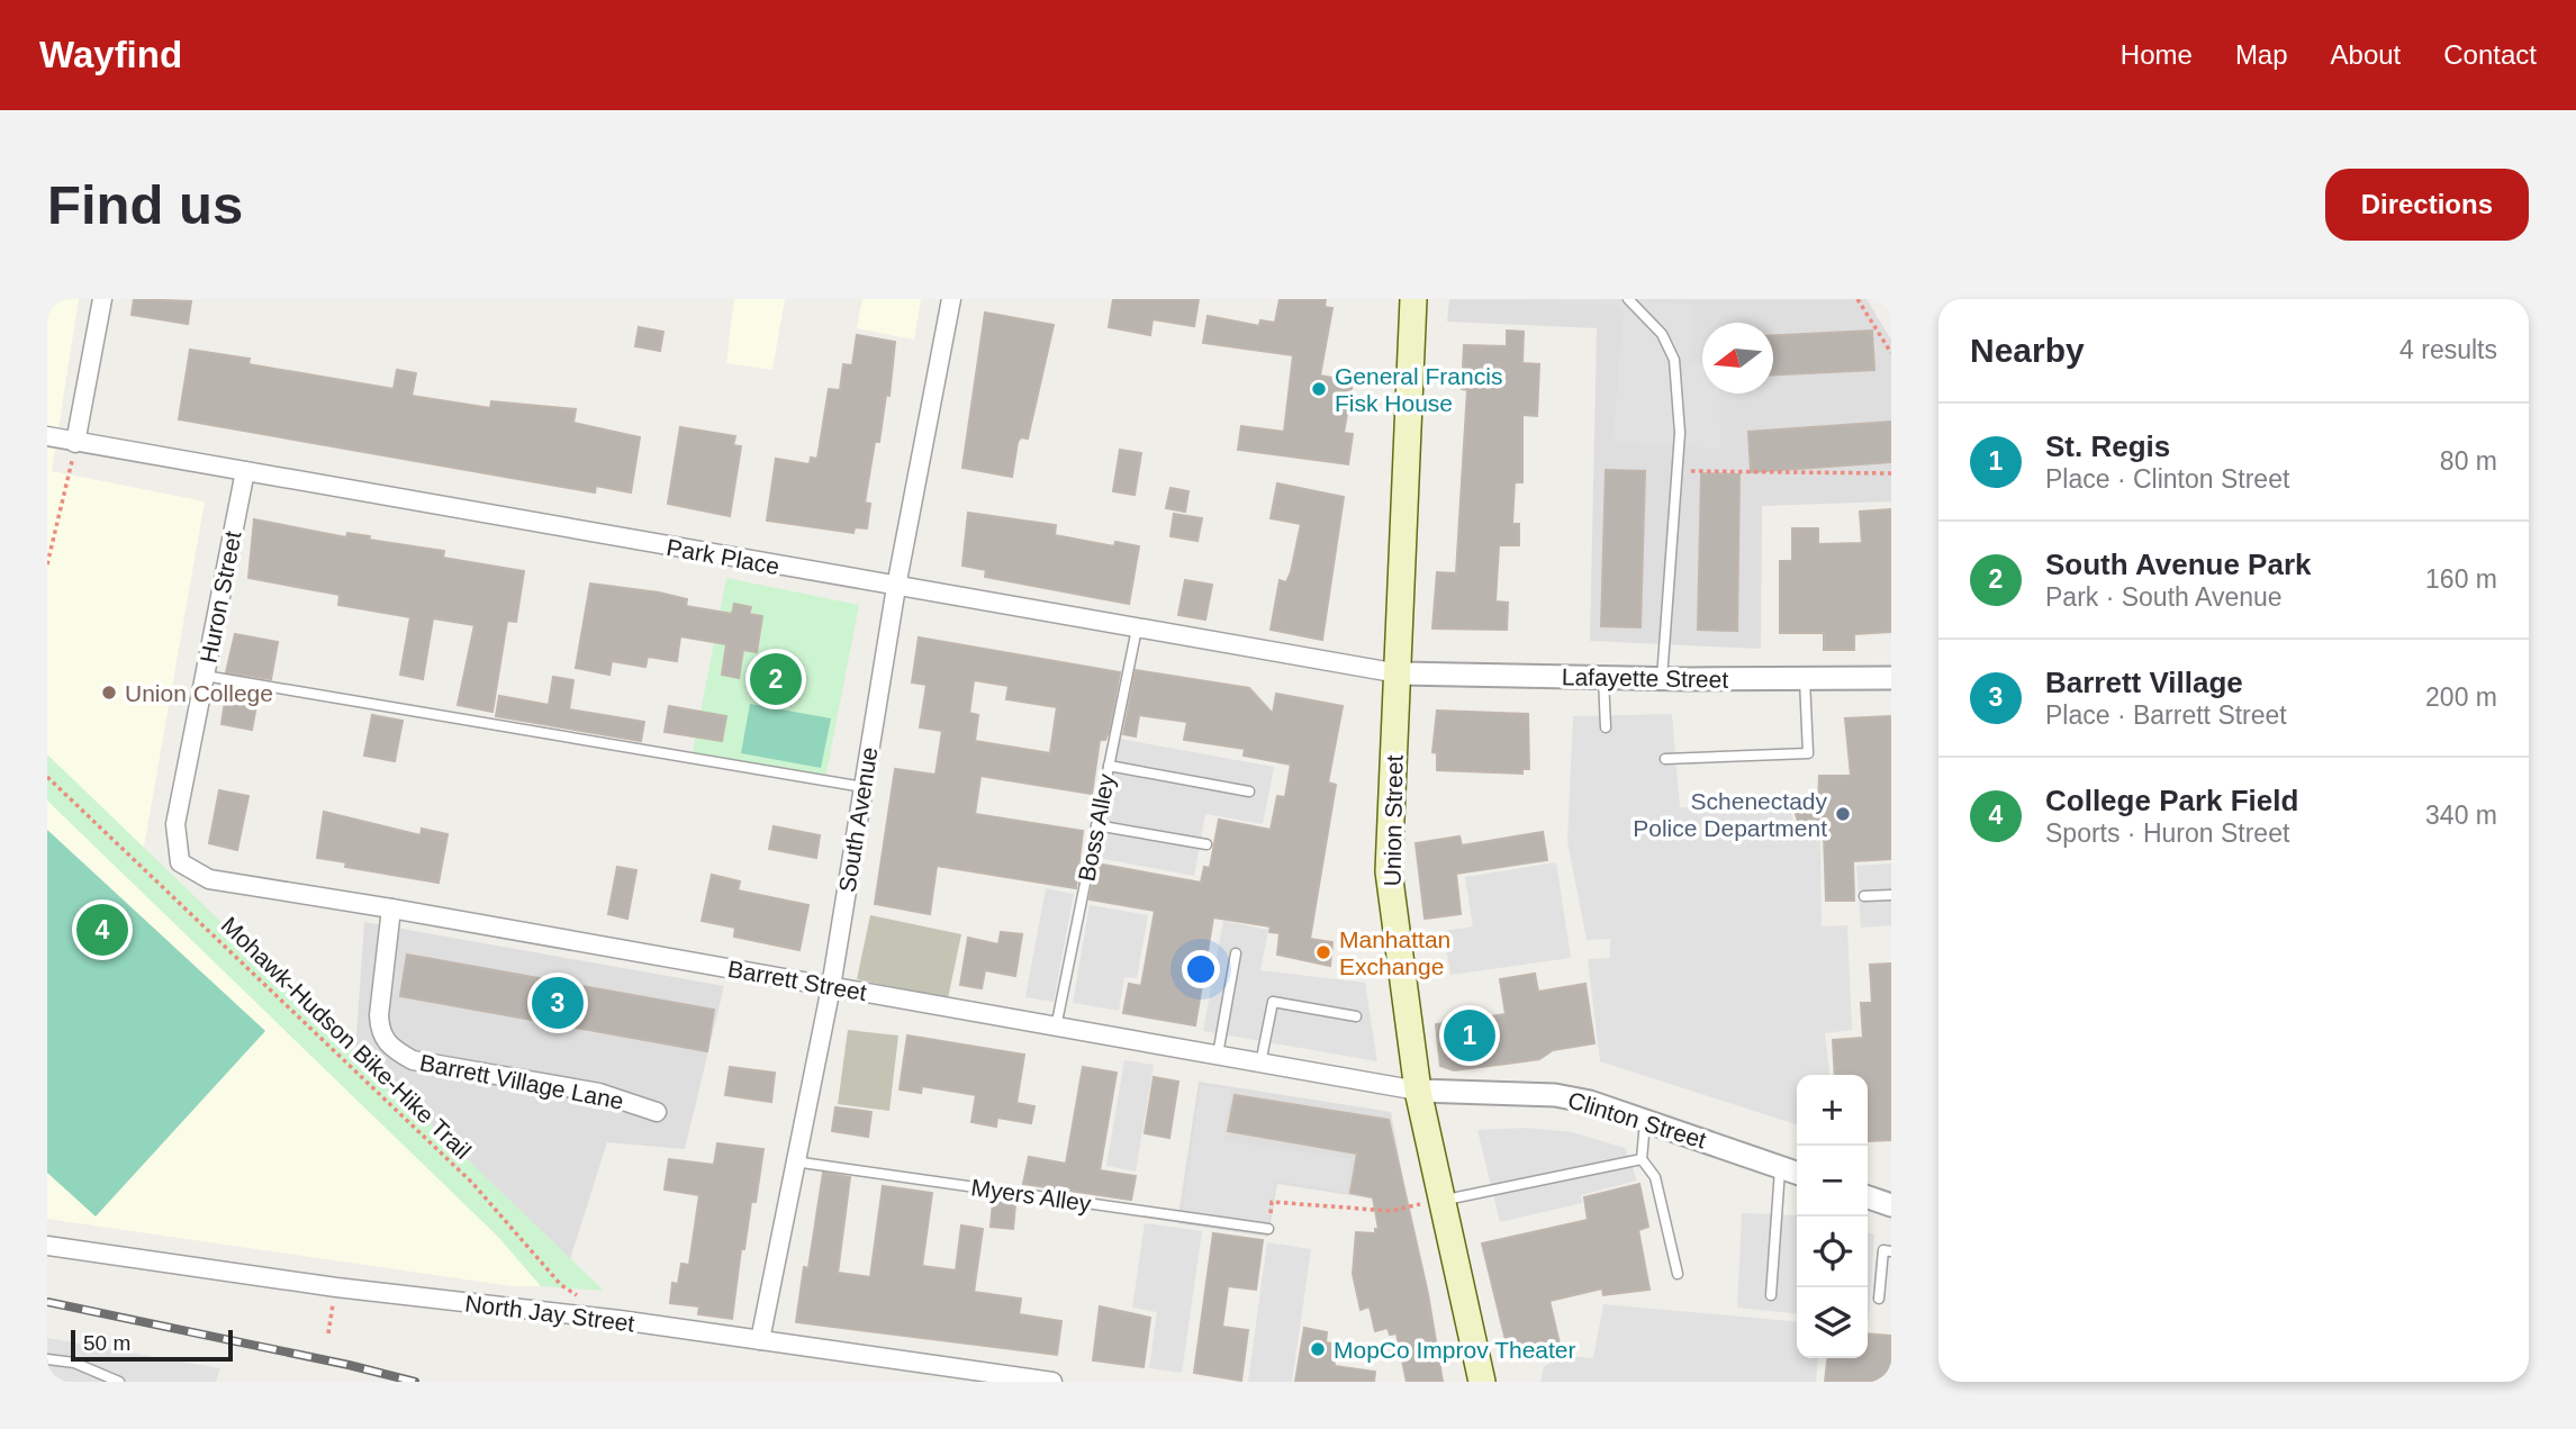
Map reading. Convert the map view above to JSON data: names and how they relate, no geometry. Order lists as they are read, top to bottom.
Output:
{
  "streets": {
    "main road": ["Union Street"],
    "street": [
      "Park Place",
      "Huron Street",
      "Lafayette Street",
      "South Avenue",
      "Barrett Street",
      "Barrett Village Lane",
      "Clinton Street",
      "North Jay Street"
    ],
    "lane": ["Boss Alley", "Myers Alley"],
    "path": ["Mohawk-Hudson Bike-Hike Trail"]
  },
  "crossings": [
    ["Park Place", "Huron Street"],
    ["Park Place", "Lafayette Street"],
    ["Park Place", "South Avenue"],
    ["Park Place", "Union Street"],
    ["Park Place", "Boss Alley"],
    ["Huron Street", "Barrett Street"],
    ["Lafayette Street", "Union Street"],
    ["South Avenue", "Barrett Street"],
    ["South Avenue", "Myers Alley"],
    ["South Avenue", "North Jay Street"],
    ["Union Street", "Barrett Street"],
    ["Union Street", "Clinton Street"],
    ["Boss Alley", "Barrett Street"],
    ["Barrett Street", "Barrett Village Lane"],
    ["Barrett Street", "Clinton Street"]
  ],
  "places": [
    "General Francis Fisk House",
    "Union College",
    "Schenectady Police Department",
    "Manhattan Exchange",
    "MopCo Improv Theater"
  ],
  "scale_bar": "50 m",
  "north": "left",
  "page": {
    "header": "Wayfind",
    "nav": [
      "Home",
      "Map",
      "About",
      "Contact"
    ],
    "buttons": "Directions",
    "title": "Find us",
    "heading": ["Nearby", "4 results"],
    "list": [
      {
        "mark": "1",
        "name": "St. Regis",
        "note": "Place · Clinton Street",
        "value": "80 m"
      },
      {
        "mark": "2",
        "name": "South Avenue Park",
        "note": "Park · South Avenue",
        "value": "160 m"
      },
      {
        "mark": "3",
        "name": "Barrett Village",
        "note": "Place · Barrett Street",
        "value": "200 m"
      },
      {
        "mark": "4",
        "name": "College Park Field",
        "note": "Sports · Huron Street",
        "value": "340 m"
      }
    ],
    "pins": [
      "2",
      "4",
      "3",
      "1"
    ],
    "map_buttons": ["+", "−"],
    "scale": "50 m"
  }
}
